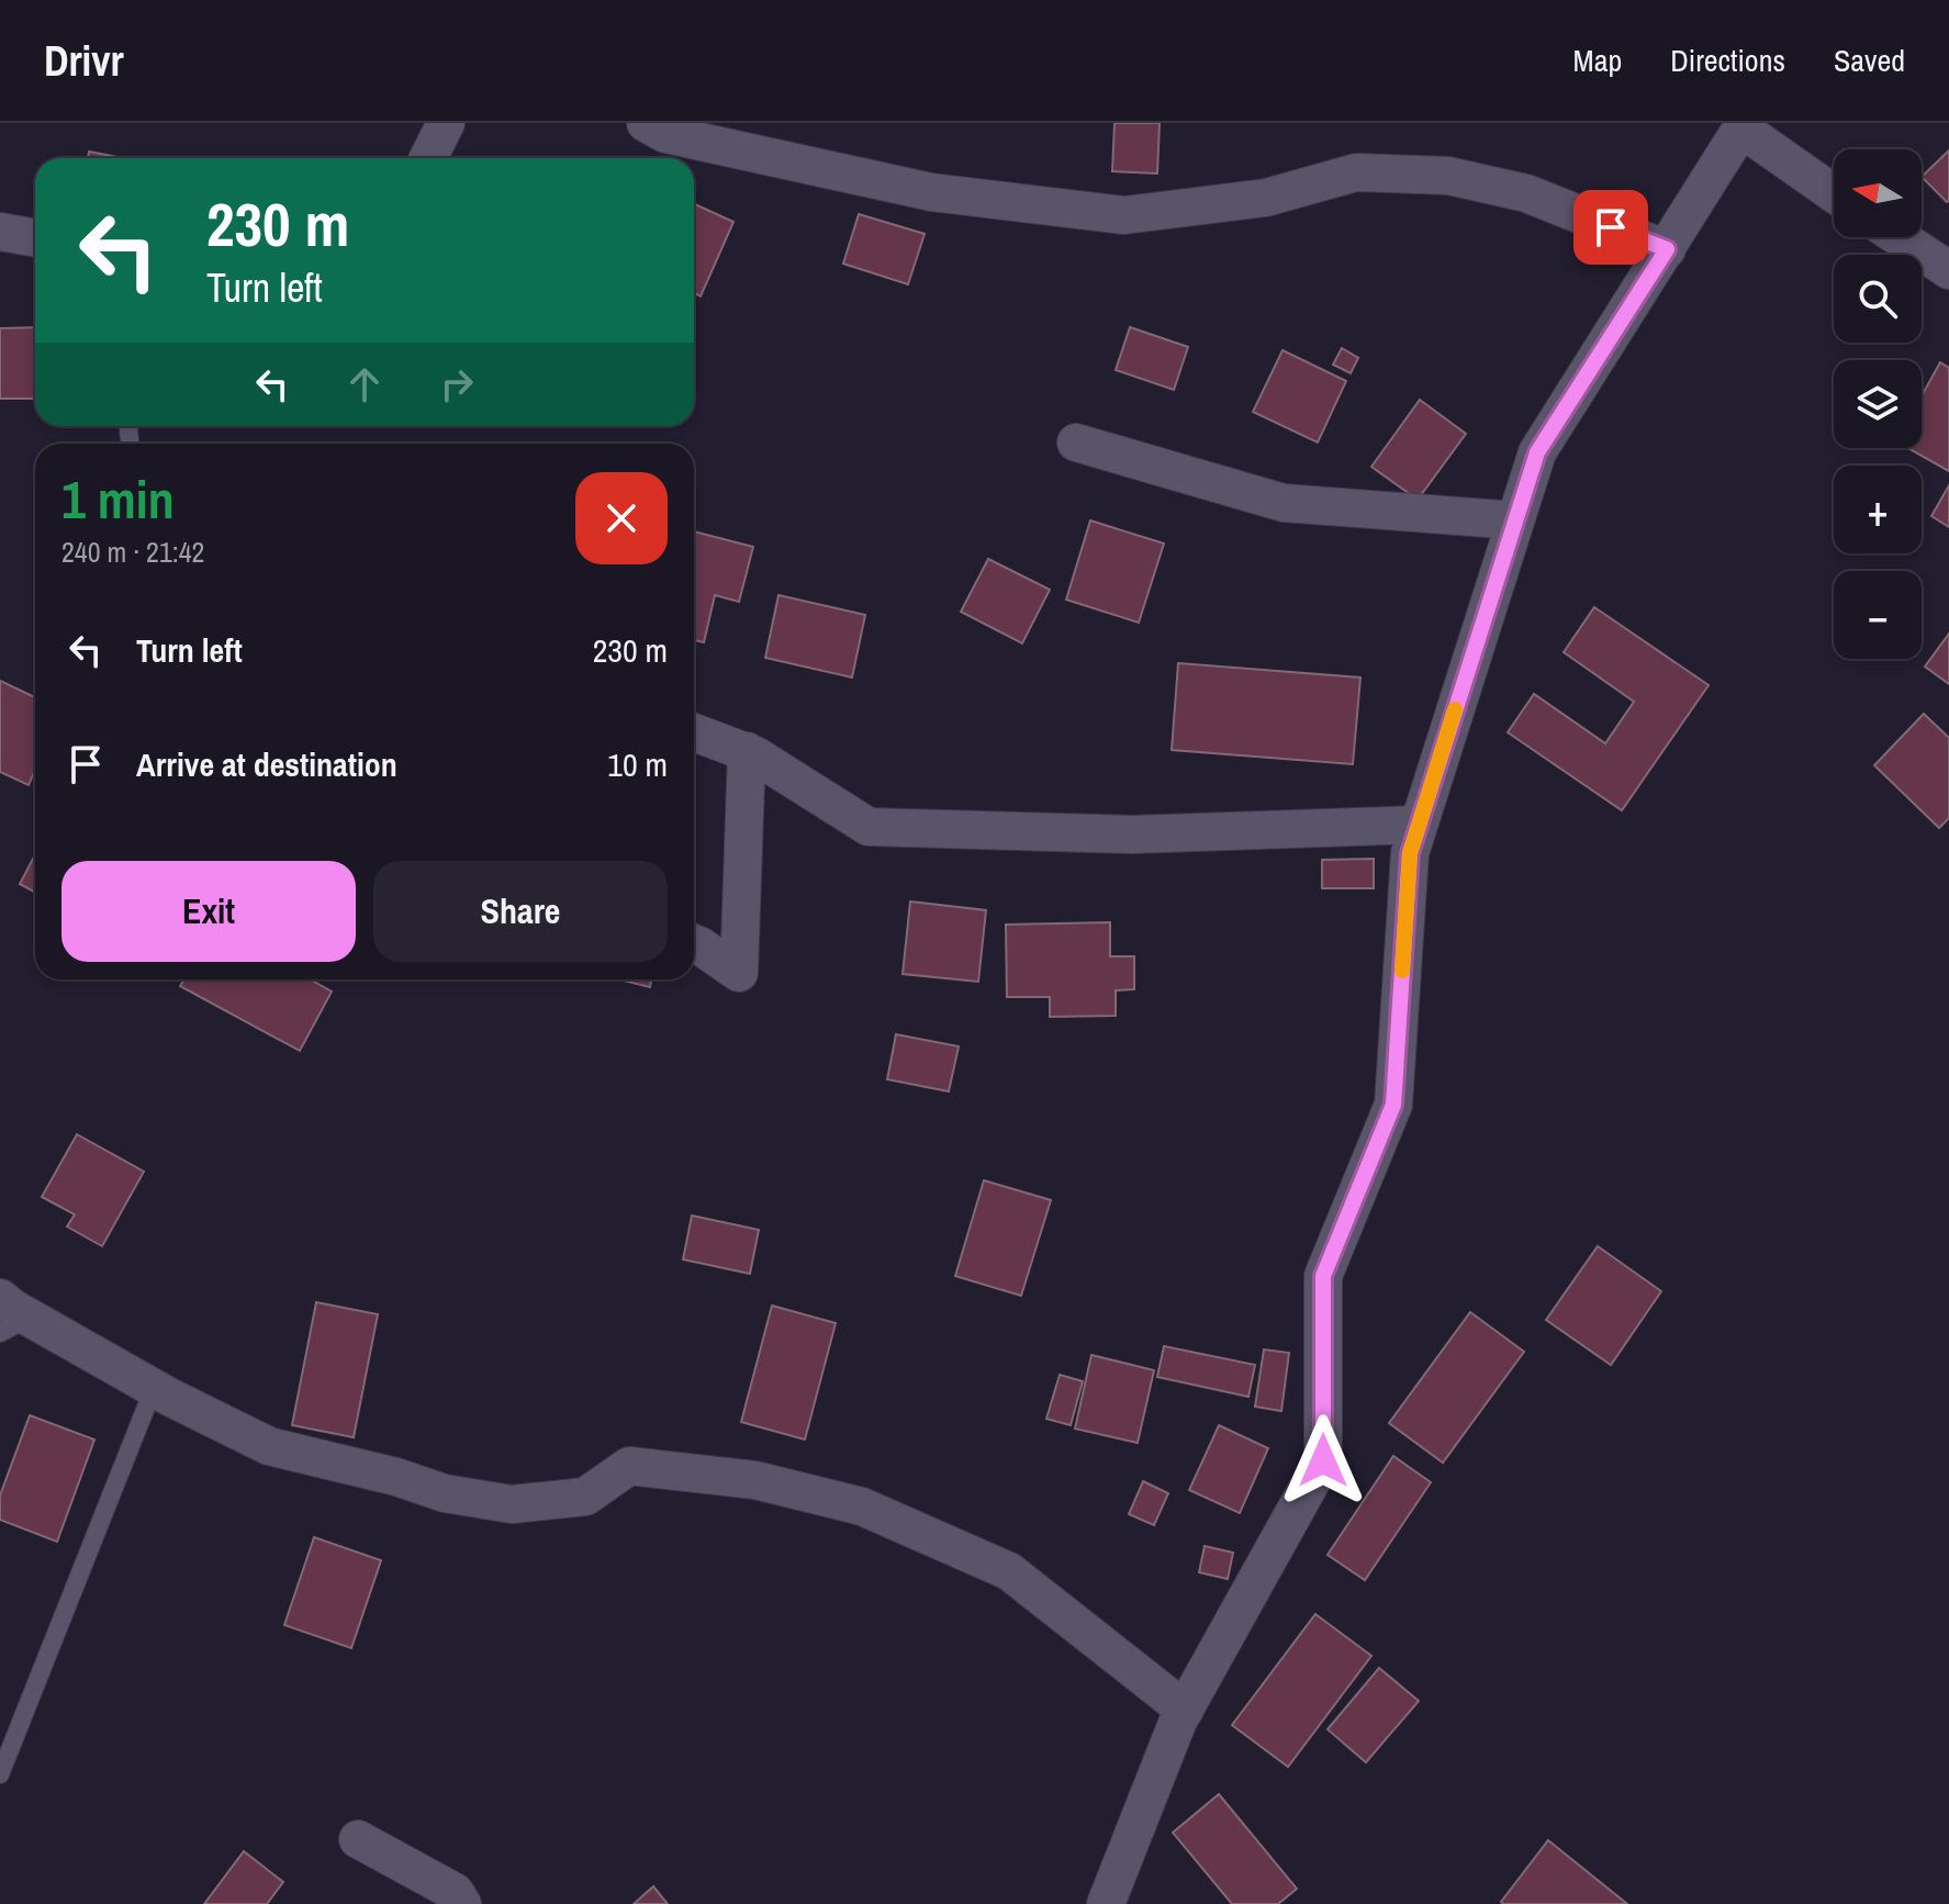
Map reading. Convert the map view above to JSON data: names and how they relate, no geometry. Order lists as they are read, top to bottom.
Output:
{
  "north": "left",
  "page": {
    "header": "Drivr",
    "nav": ["Map", "Directions", "Saved"],
    "map_buttons": ["+", "−"],
    "turn": ["230 m", "Turn left"],
    "heading": ["1 min", "240 m · 21:42"],
    "list": [
      {
        "name": "Turn left",
        "value": "230 m"
      },
      {
        "name": "Arrive at destination",
        "value": "10 m"
      }
    ],
    "buttons": ["Exit", "Share"]
  }
}
